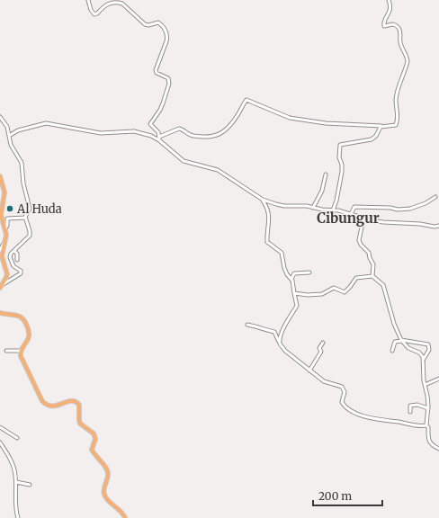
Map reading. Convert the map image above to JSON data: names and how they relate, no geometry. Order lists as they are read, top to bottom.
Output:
{
  "districts": ["Cibungur"],
  "places": ["Al Huda"],
  "scale_bar": "200 m"
}
